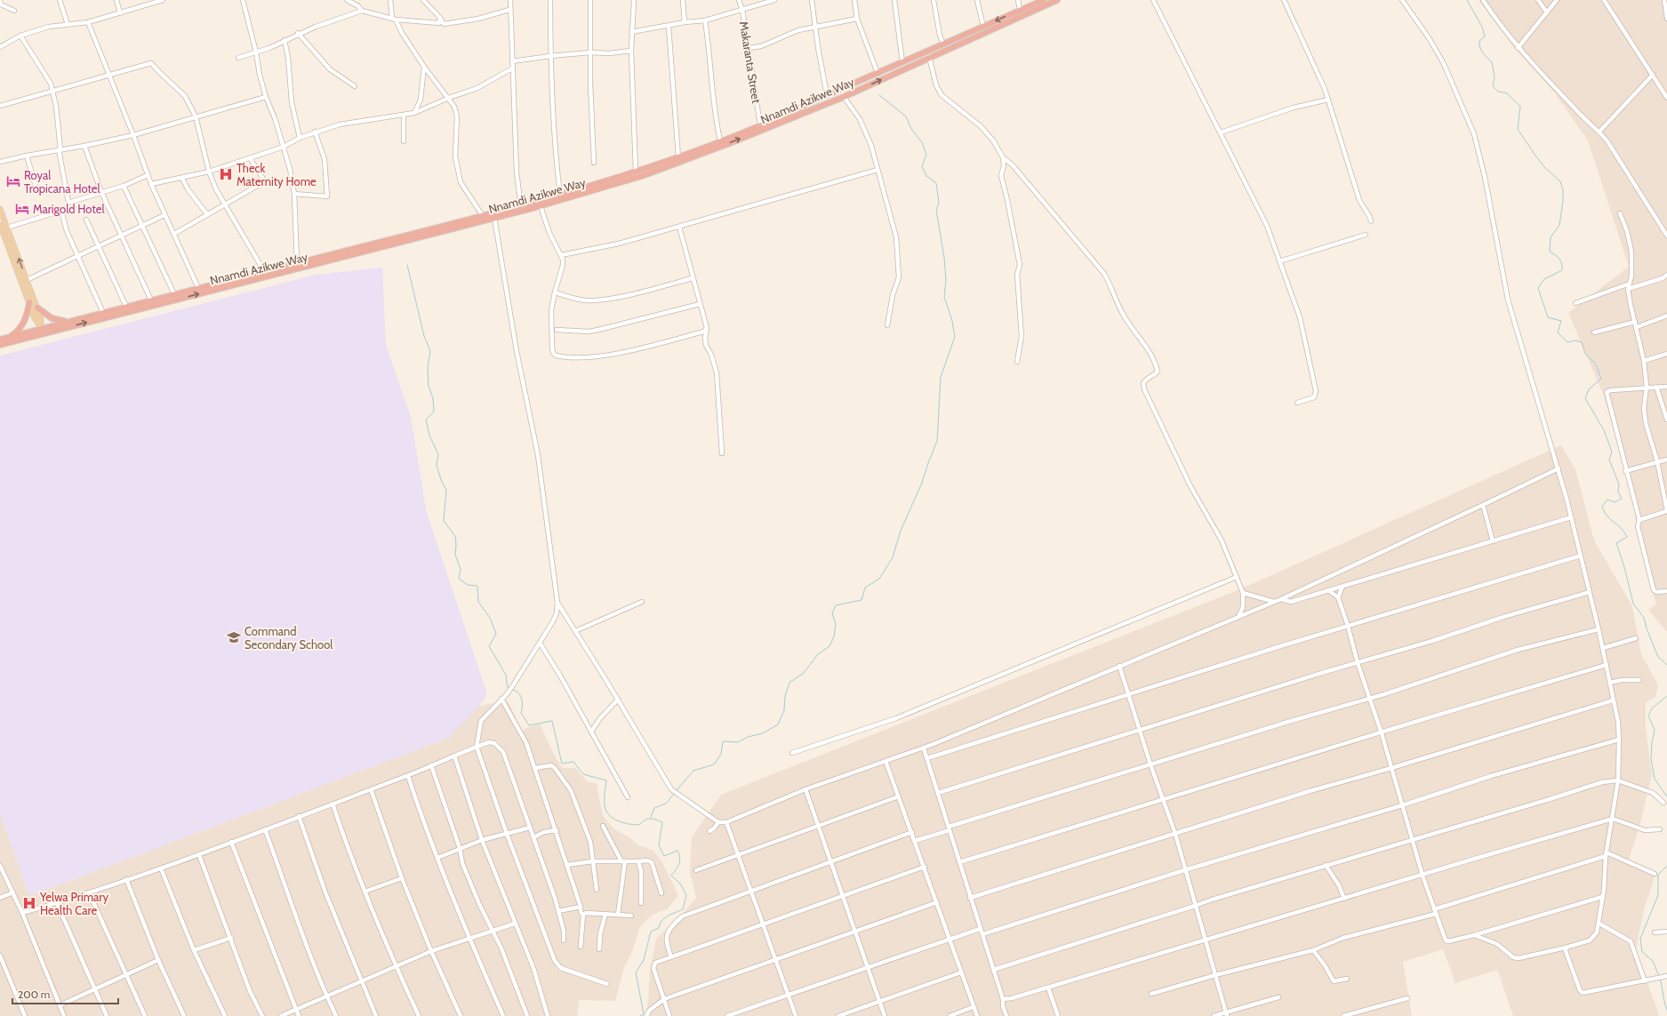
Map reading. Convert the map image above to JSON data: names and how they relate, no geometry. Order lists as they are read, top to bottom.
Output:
{
  "streets": {
    "highway": ["Nnamdi Azikwe Way"],
    "street": ["Makaranta Street"]
  },
  "crossings": [
    ["Makaranta Street", "Nnamdi Azikwe Way"]
  ],
  "places": {
    "hospital": ["Theck Maternity Home", "Yelwa Primary Health Care"],
    "hotel": ["Royal Tropicana Hotel", "Marigold Hotel"],
    "school or university": ["Command Secondary School"]
  },
  "scale_bar": "200 m"
}
